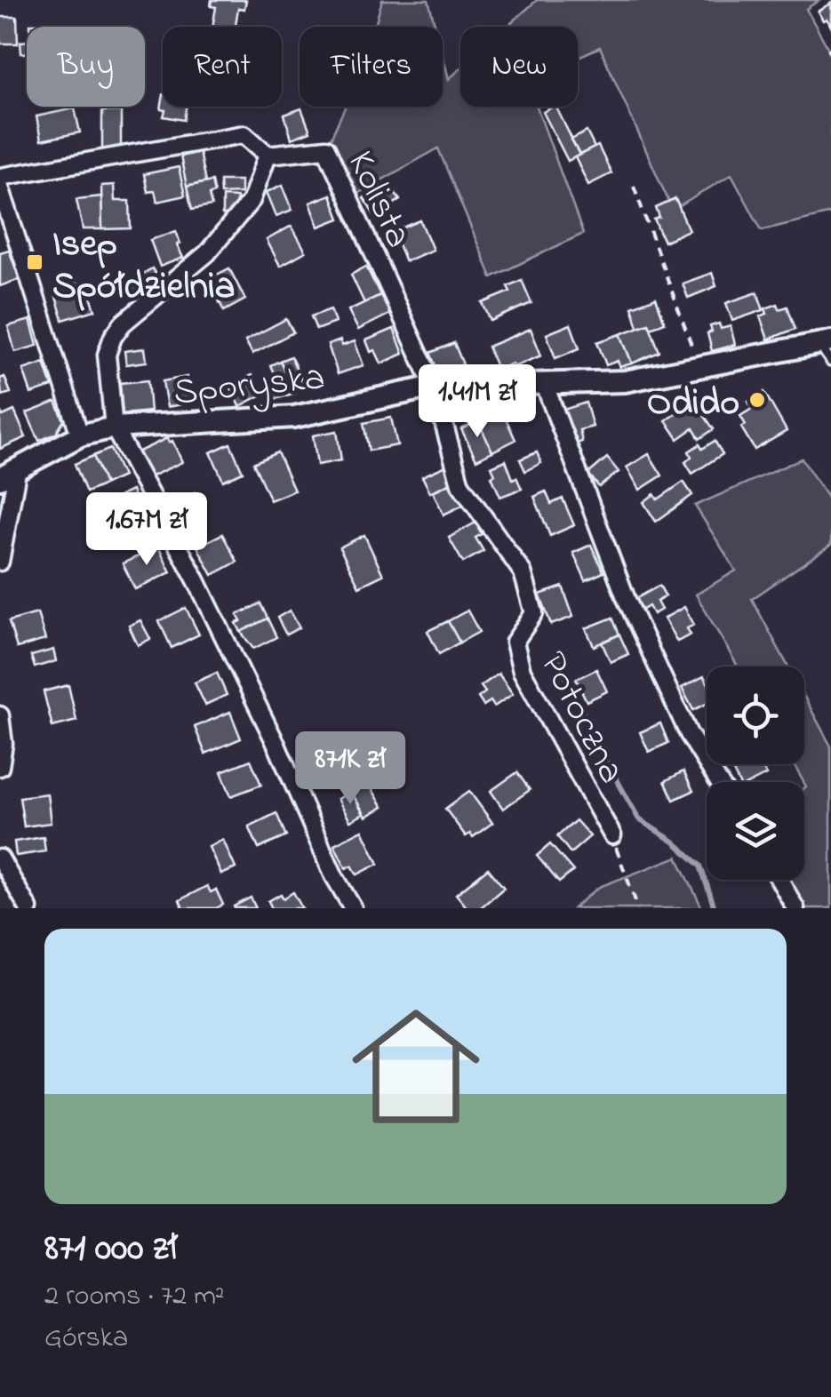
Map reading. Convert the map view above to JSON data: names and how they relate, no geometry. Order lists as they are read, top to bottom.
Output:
{
  "streets": {
    "street": ["Kolista", "Sporyska", "Potoczna"]
  },
  "crossings": [
    ["Kolista", "Sporyska"],
    ["Kolista", "Potoczna"],
    ["Sporyska", "Potoczna"]
  ],
  "places": {
    "transit": ["Isep Spółdzielnia"],
    "other": ["Odido"]
  },
  "page": {
    "chip": [
      "Buy",
      "Rent",
      "Filters",
      "New"
    ],
    "price": ["1.41M zł", "1.67M zł", "871K zł"],
    "list": [
      {
        "name": "871 000 zł",
        "note": "2 rooms · 72 m² · Górska"
      }
    ]
  }
}
